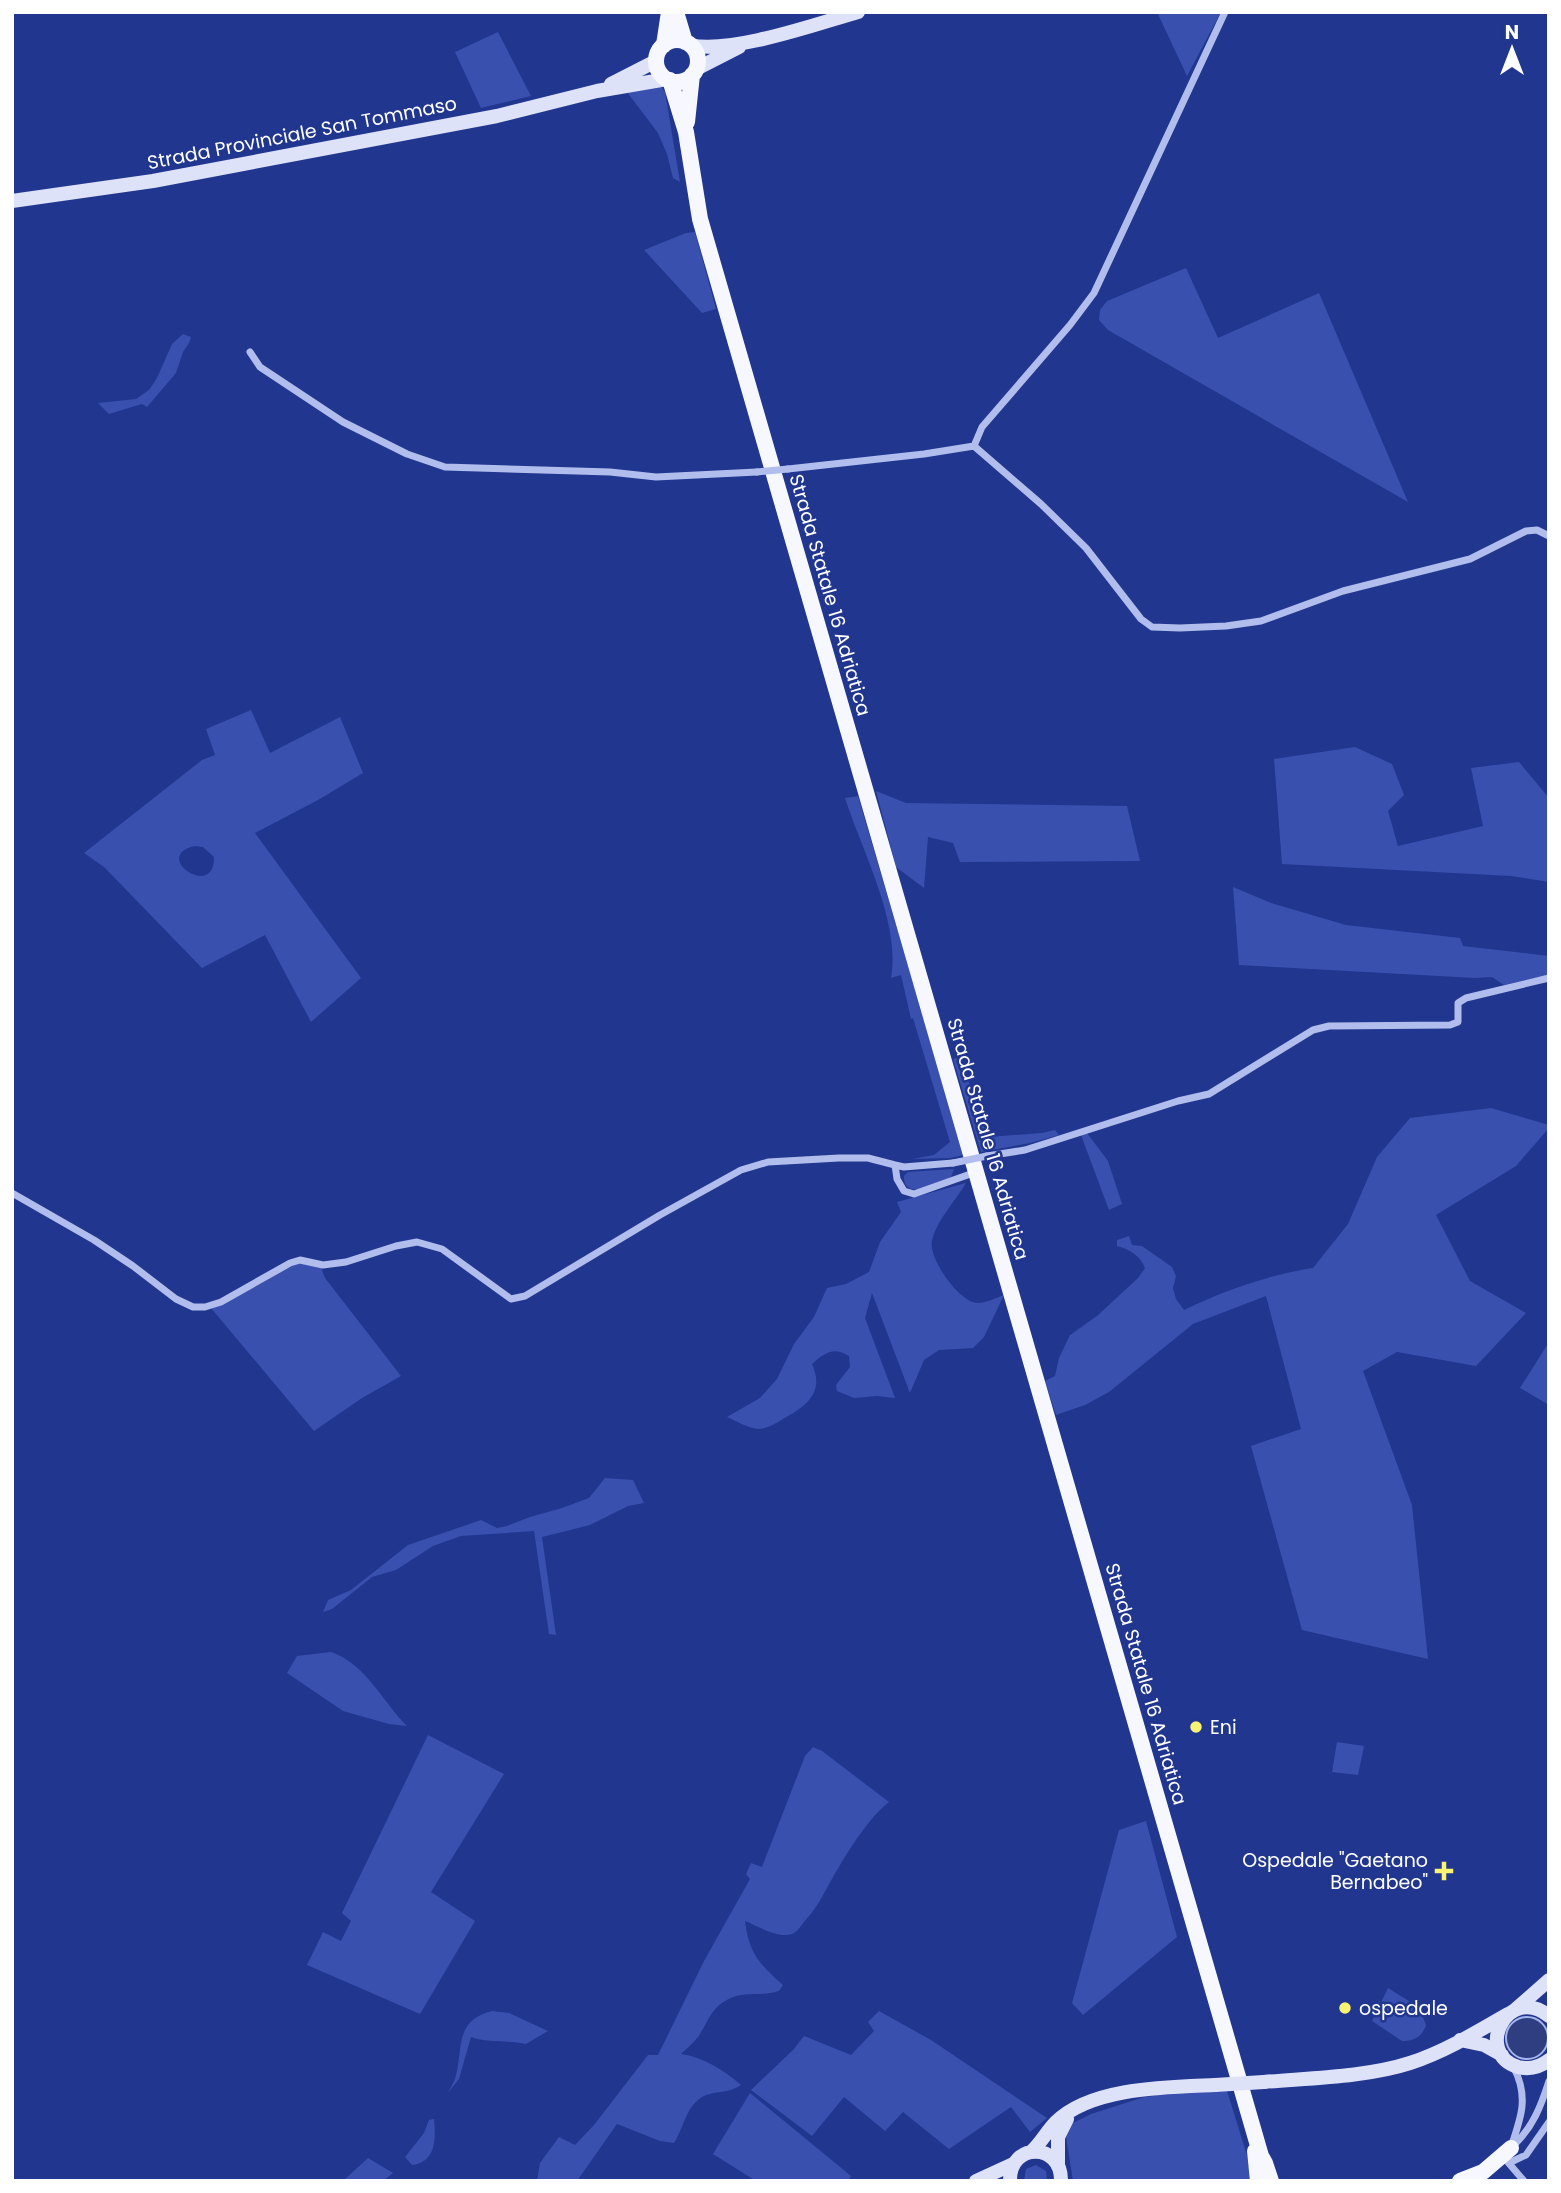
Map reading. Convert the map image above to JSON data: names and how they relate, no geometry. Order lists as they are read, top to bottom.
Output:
{
  "streets": {
    "main road": ["Strada Statale 16 Adriatica"],
    "street": ["Strada Provinciale San Tommaso"]
  },
  "crossings": [
    ["Strada Provinciale San Tommaso", "Strada Statale 16 Adriatica"]
  ],
  "places": {
    "other": ["Eni", "ospedale"],
    "health": ["Ospedale \"Gaetano Bernabeo\""]
  },
  "north": "top"
}
